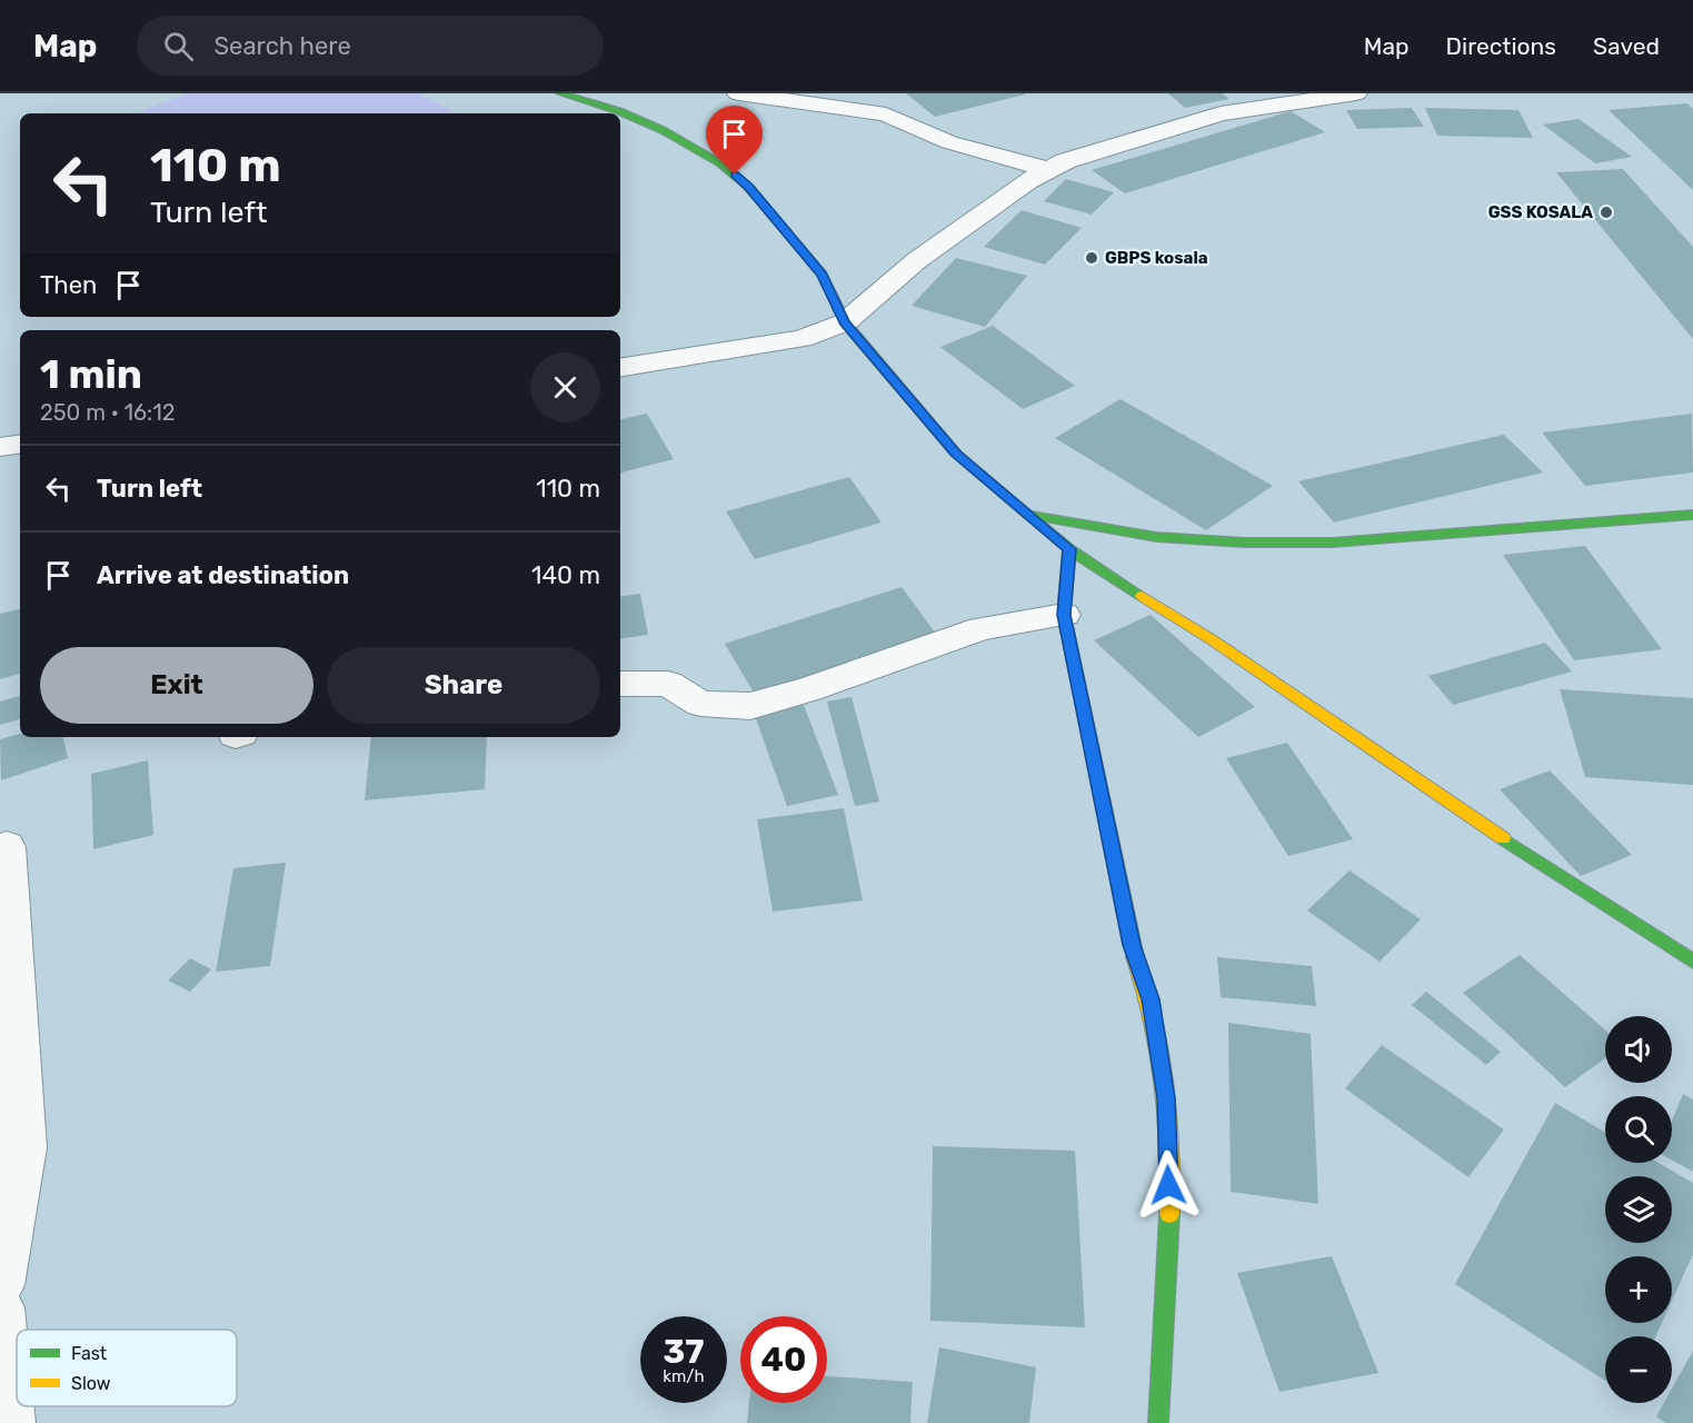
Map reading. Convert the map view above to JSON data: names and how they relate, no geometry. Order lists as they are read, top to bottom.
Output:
{
  "places": ["GSS KOSALA", "GBPS kosala"],
  "legend": ["Fast", "Slow"],
  "page": {
    "header": "Map",
    "search": "Search here",
    "nav": ["Map", "Directions", "Saved"],
    "turn": ["110 m", "Turn left"],
    "then": "Then",
    "heading": ["1 min", "250 m · 16:12"],
    "list": [
      {
        "name": "Turn left",
        "value": "110 m"
      },
      {
        "name": "Arrive at destination",
        "value": "140 m"
      }
    ],
    "buttons": ["Exit", "Share"],
    "map_buttons": ["+", "−"],
    "speed": "37 km/h",
    "limit": "40"
  }
}
